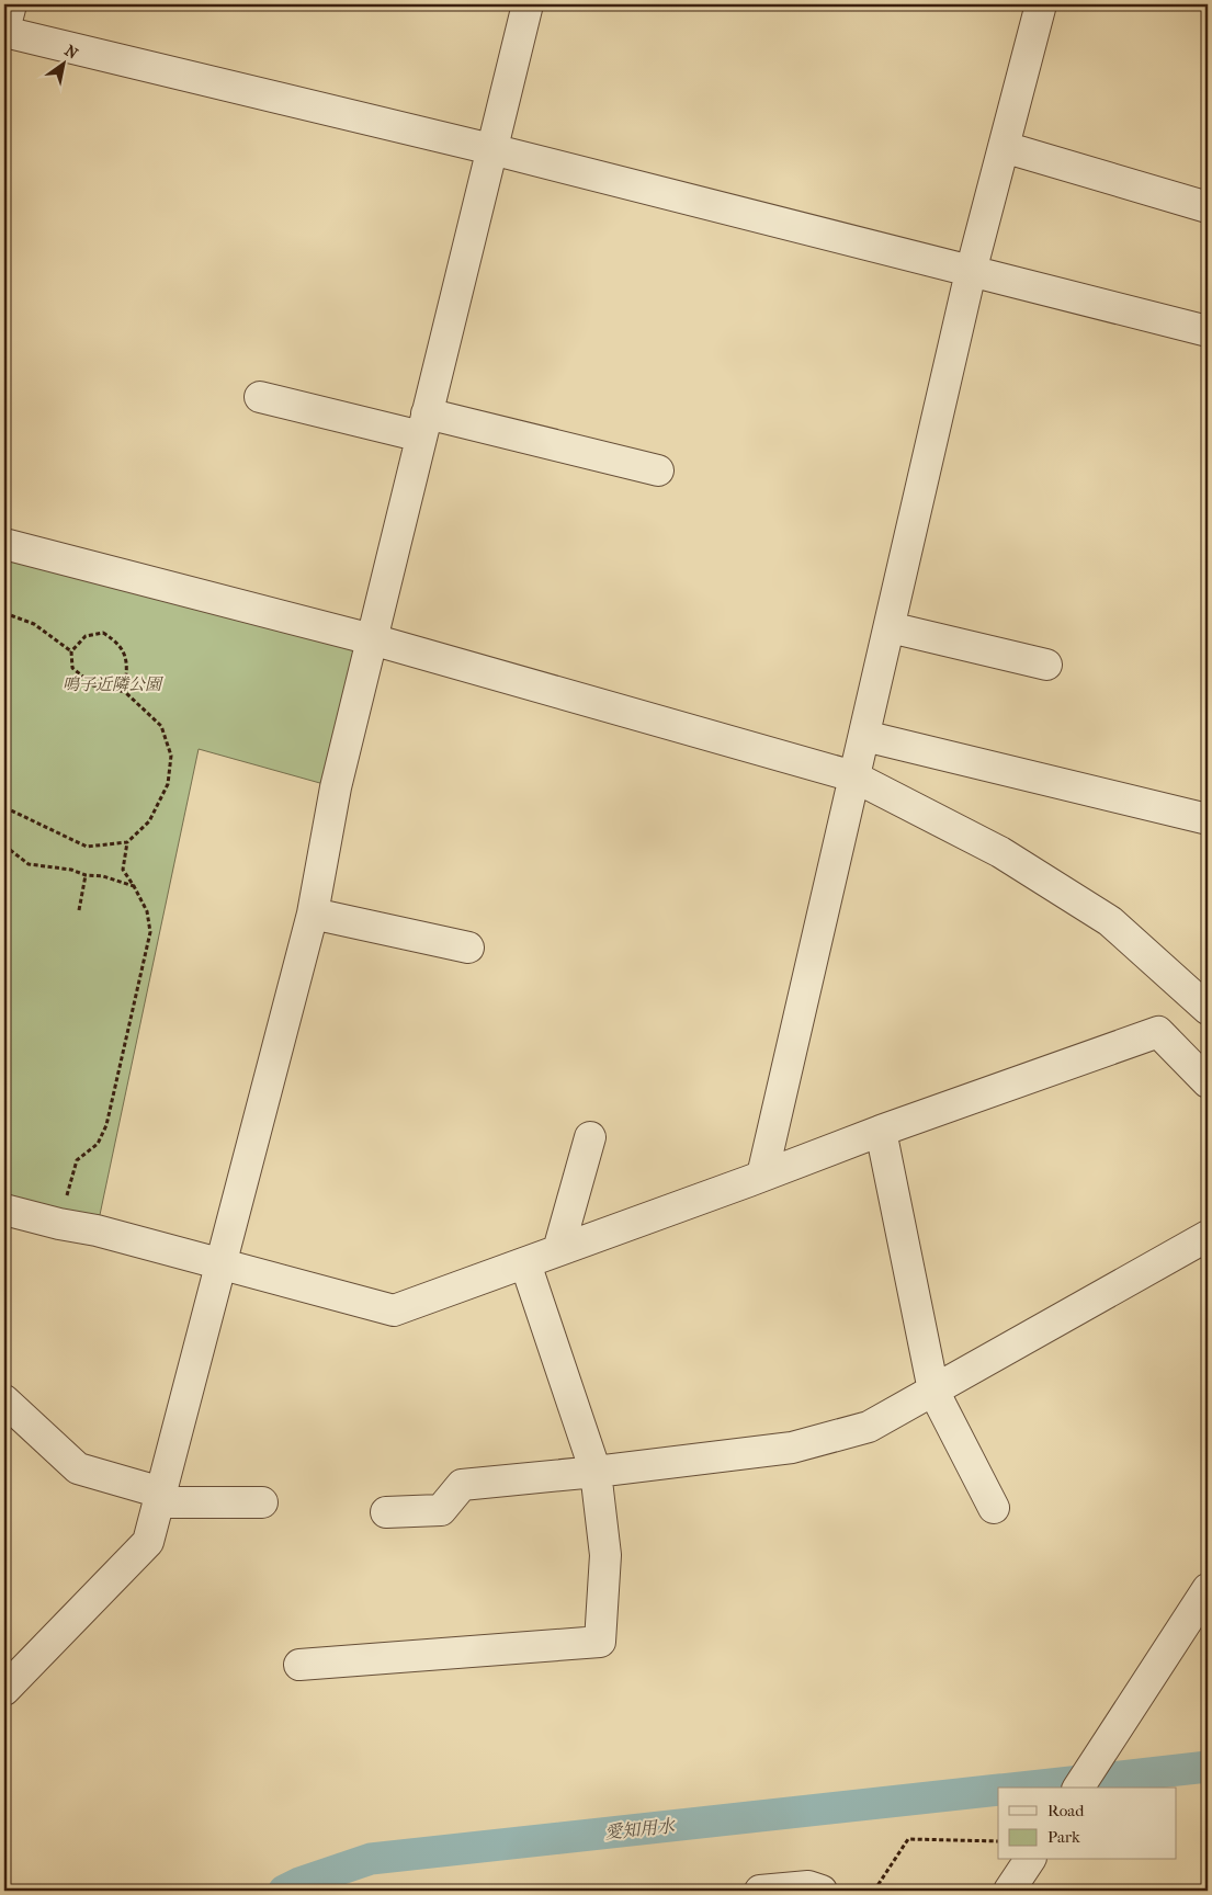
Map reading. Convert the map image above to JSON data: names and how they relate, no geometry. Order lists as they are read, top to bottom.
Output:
{
  "water": ["愛知用水"],
  "parks": ["鳴子近隣公園"],
  "legend": ["Road", "Park"],
  "north": "top right"
}
